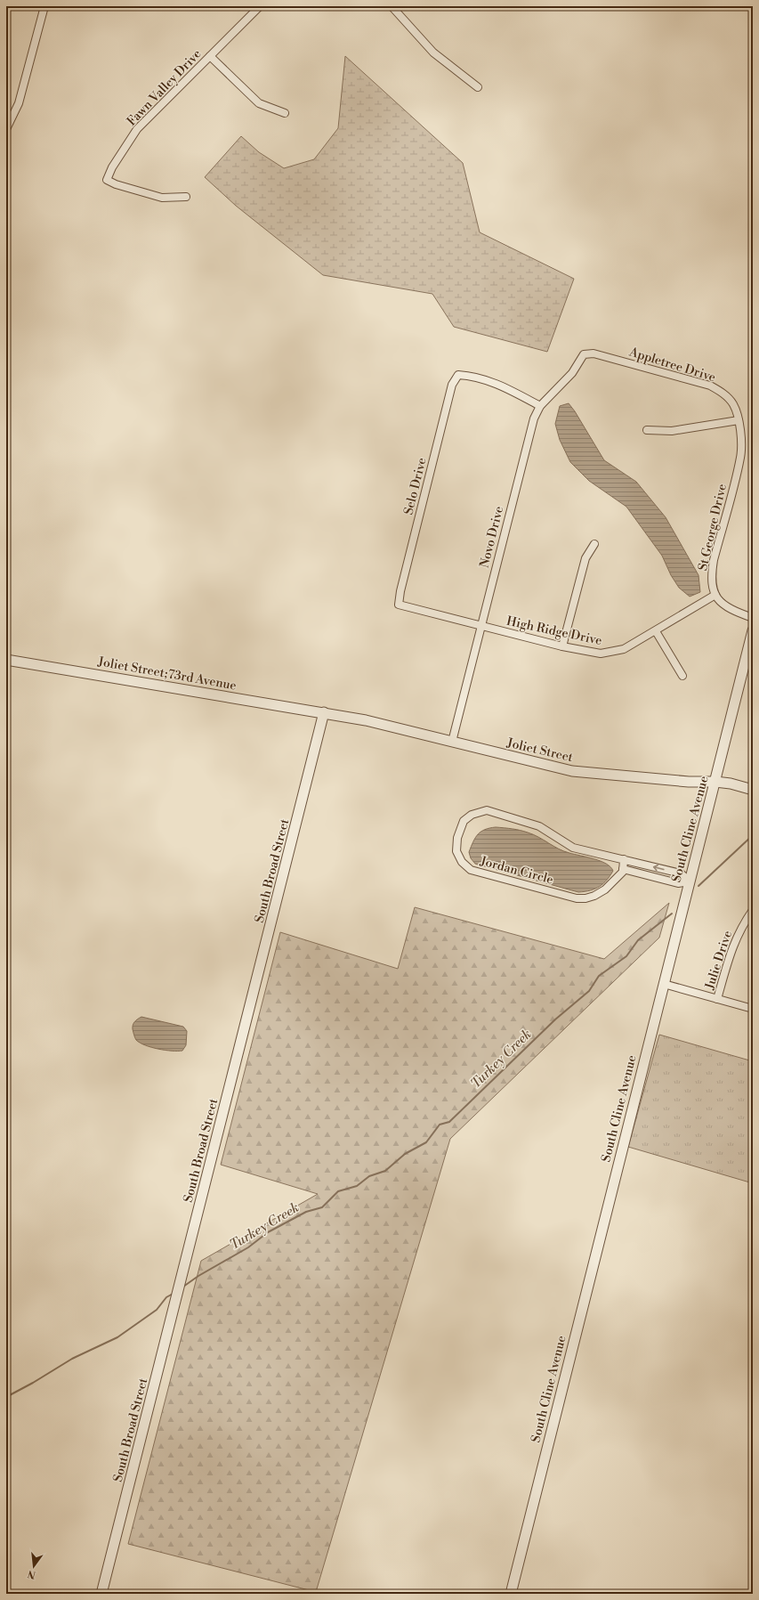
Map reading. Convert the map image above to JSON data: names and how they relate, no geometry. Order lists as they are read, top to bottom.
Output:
{
  "streets": {
    "street": [
      "Fawn Valley Drive",
      "Appletree Drive",
      "Selo Drive",
      "St George Drive",
      "Novo Drive",
      "High Ridge Drive",
      "Joliet Street;73rd Avenue",
      "Joliet Street",
      "South Cline Avenue",
      "Jordan Circle",
      "South Broad Street",
      "Julie Drive"
    ]
  },
  "crossings": [
    ["Appletree Drive", "St George Drive"],
    ["Appletree Drive", "Novo Drive"],
    ["Selo Drive", "Novo Drive"],
    ["Selo Drive", "High Ridge Drive"],
    ["St George Drive", "High Ridge Drive"],
    ["Novo Drive", "High Ridge Drive"],
    ["Novo Drive", "Joliet Street"],
    ["Joliet Street;73rd Avenue", "Joliet Street"],
    ["Joliet Street;73rd Avenue", "South Broad Street"],
    ["Joliet Street", "South Cline Avenue"],
    ["Joliet Street", "South Broad Street"],
    ["South Cline Avenue", "Jordan Circle"]
  ],
  "water": ["Turkey Creek"],
  "north": "bottom"
}
